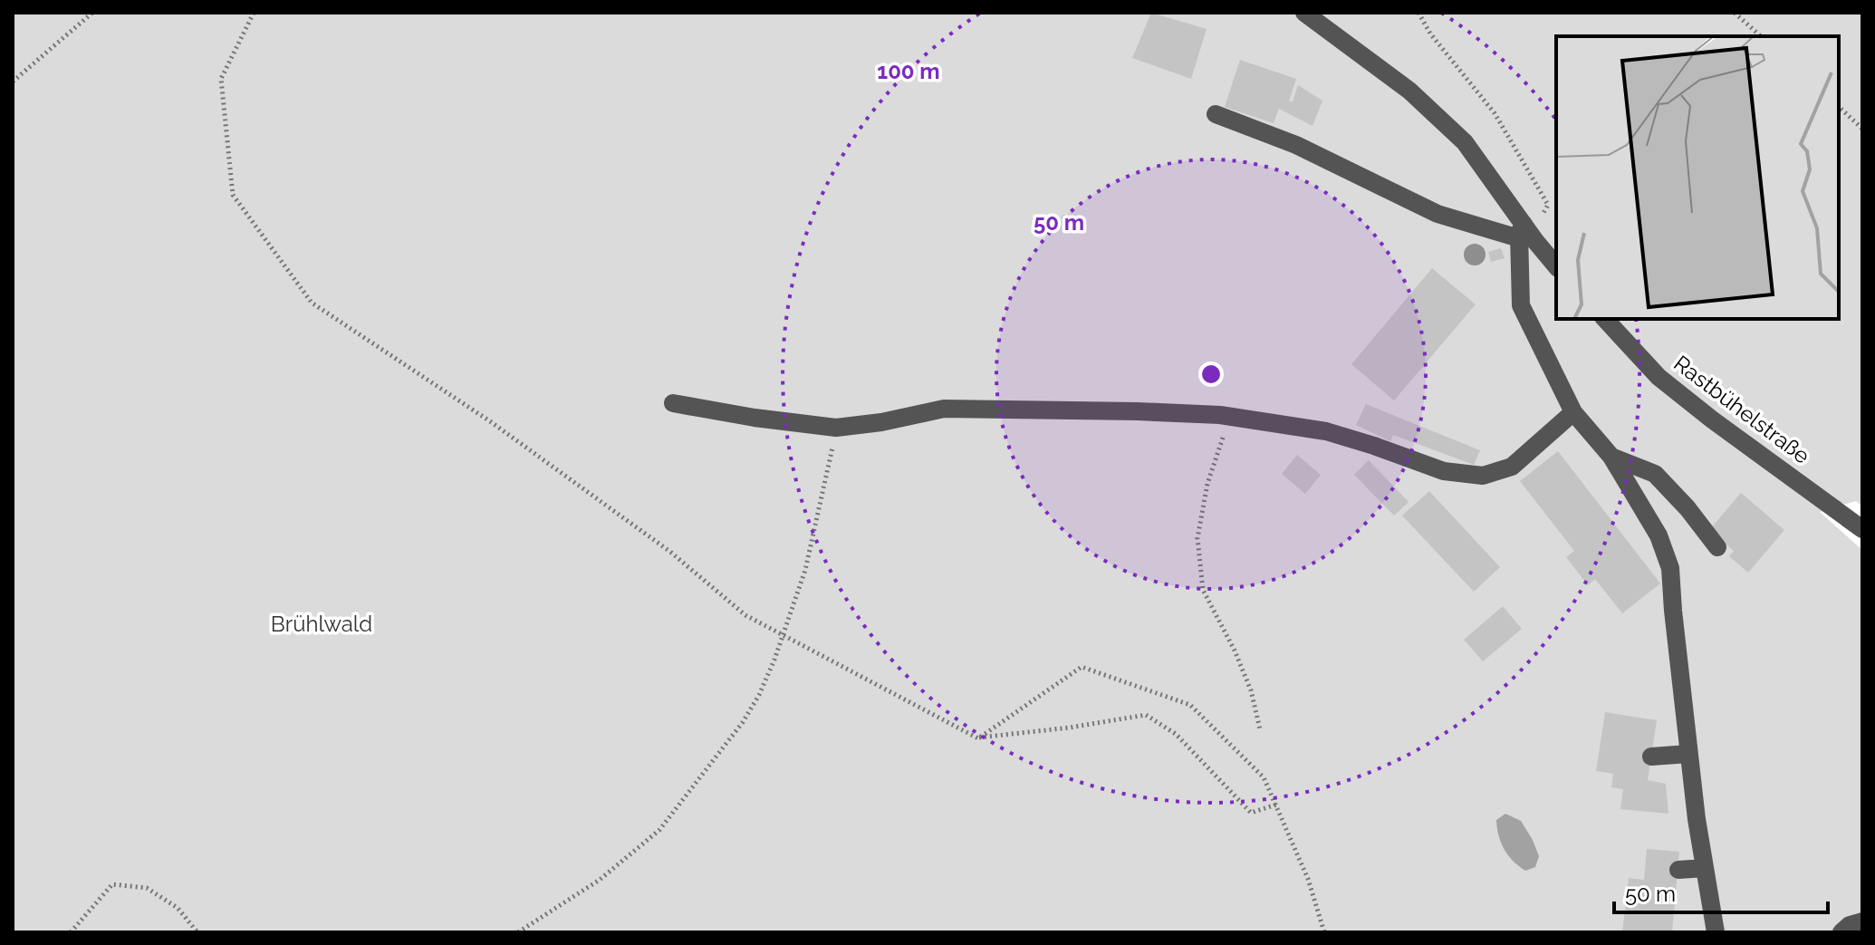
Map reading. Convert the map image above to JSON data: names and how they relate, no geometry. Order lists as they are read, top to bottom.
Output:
{
  "streets": {
    "street": ["Rastbühelstraße"]
  },
  "parks": ["Brühlwald"],
  "scale_bar": "50 m",
  "rings": ["100 m", "50 m"]
}
